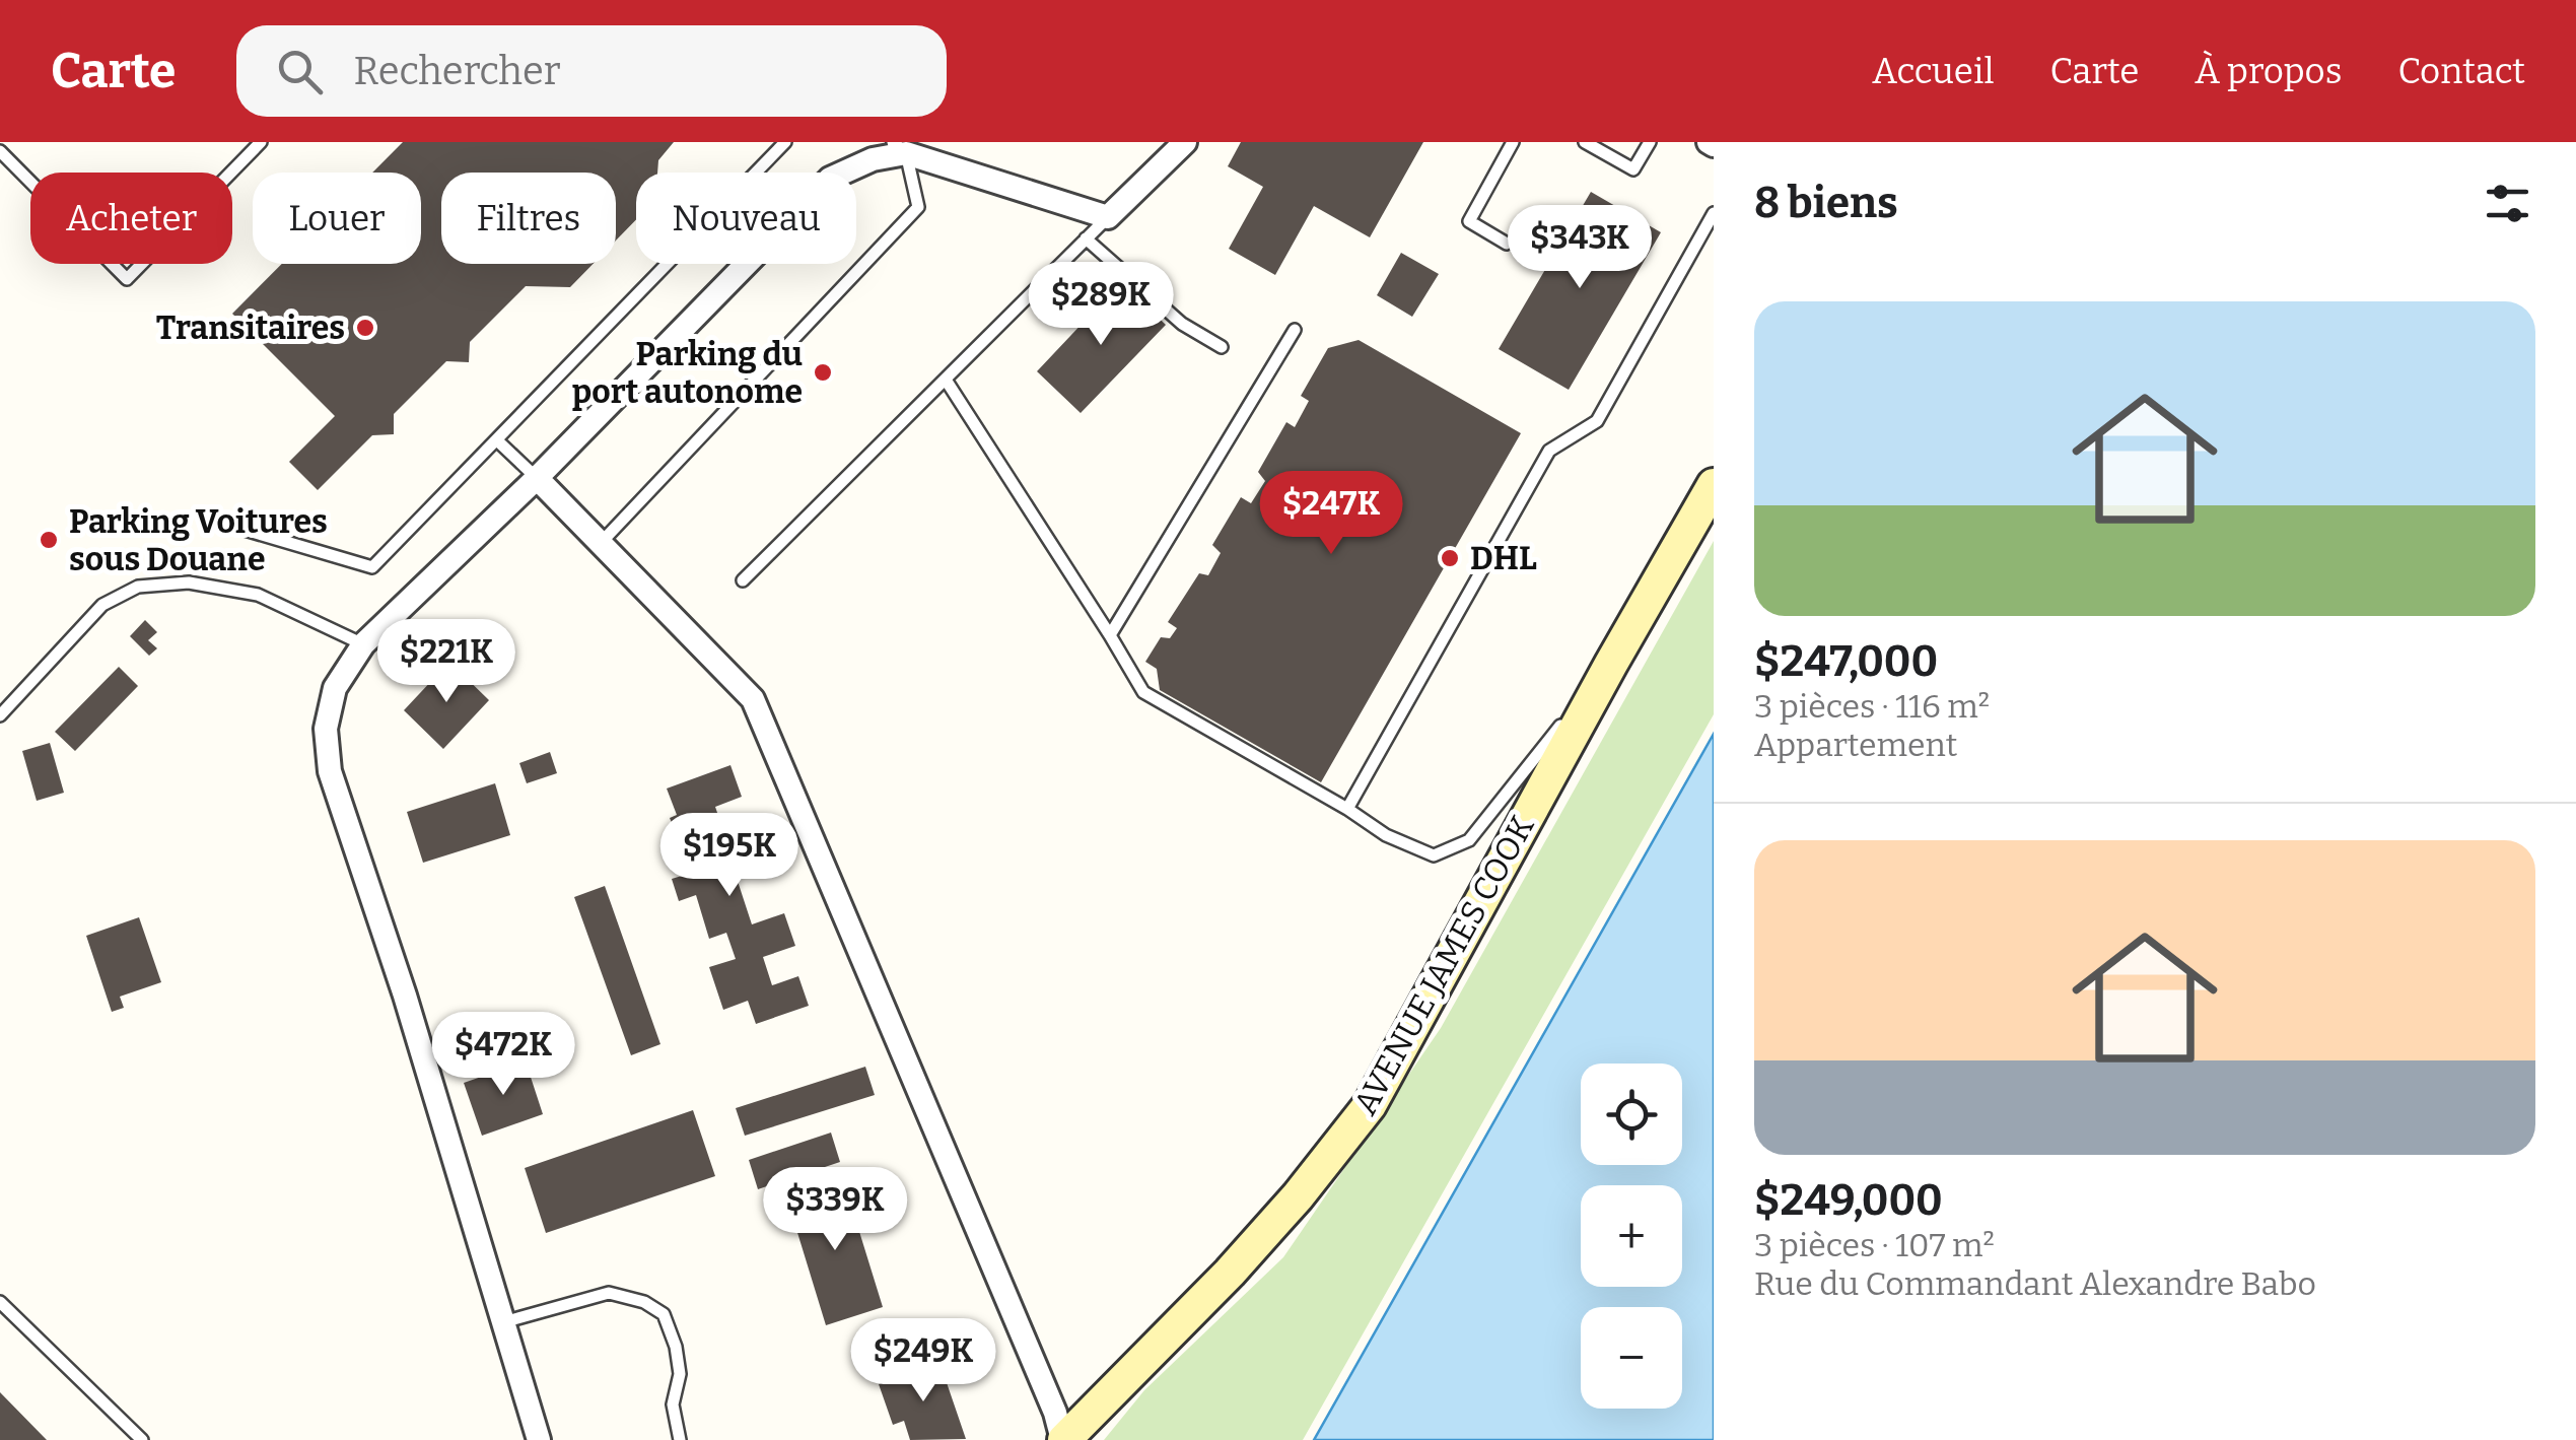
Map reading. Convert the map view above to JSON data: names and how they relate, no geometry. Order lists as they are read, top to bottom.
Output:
{
  "streets": {
    "main road": ["AVENUE JAMES COOK"]
  },
  "places": [
    "Transitaires",
    "Parking du port autonome",
    "Parking Voitures sous Douane",
    "DHL"
  ],
  "page": {
    "header": "Carte",
    "search": "Rechercher",
    "nav": [
      "Accueil",
      "Carte",
      "À propos",
      "Contact"
    ],
    "heading": "8 biens",
    "chip": [
      "Acheter",
      "Louer",
      "Filtres",
      "Nouveau"
    ],
    "price": [
      "$343K",
      "$289K",
      "$247K",
      "$221K",
      "$195K",
      "$472K",
      "$339K",
      "$249K"
    ],
    "list": [
      {
        "name": "$247,000",
        "note": "3 pièces · 116 m² · Appartement"
      },
      {
        "name": "$249,000",
        "note": "3 pièces · 107 m² · Rue du Commandant Alexandre Babo"
      }
    ],
    "map_buttons": ["+", "−"]
  }
}
